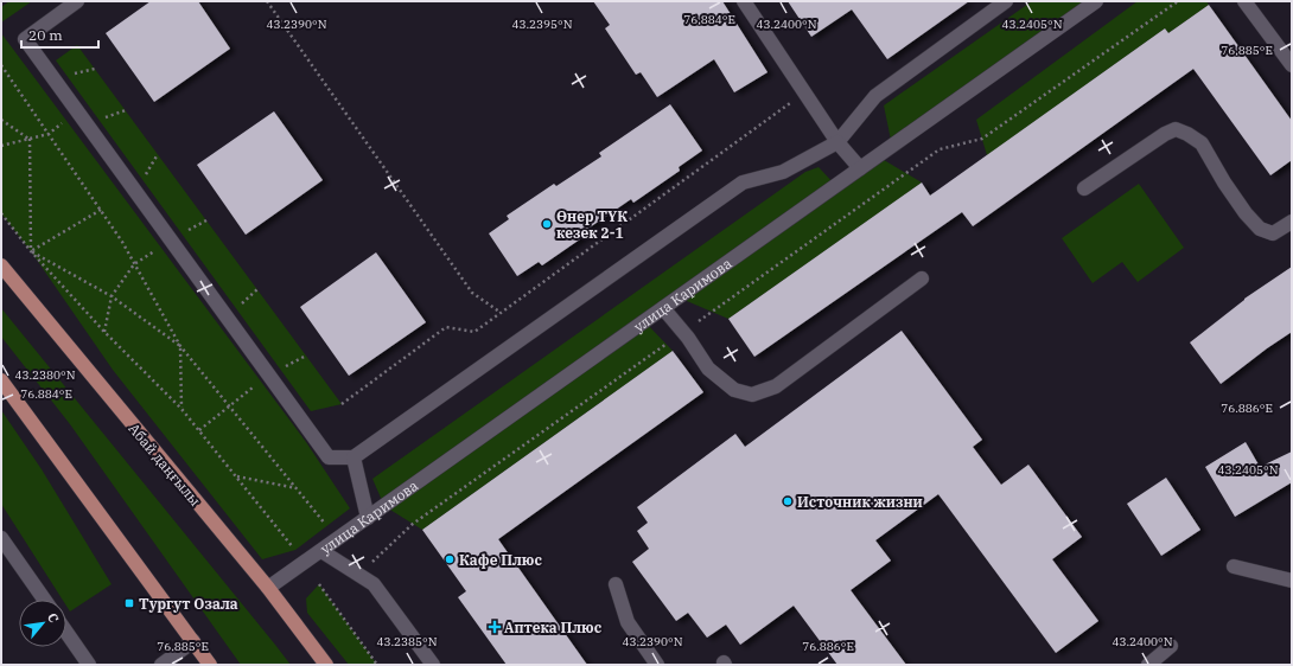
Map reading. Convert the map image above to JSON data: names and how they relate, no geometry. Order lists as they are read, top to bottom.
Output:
{
  "streets": {
    "main road": ["Абай даңғылы"],
    "street": ["улица Каримова"]
  },
  "crossings": [
    ["улица Каримова", "Абай даңғылы"]
  ],
  "places": {
    "other": ["Өнер ТҮК кезек 2-1", "Источник жизни", "Кафе Плюс"],
    "transit": ["Тургут Озала"],
    "health": ["Аптека Плюс"]
  },
  "scale_bar": "20 m",
  "north": "top right",
  "coordinates": [
    "76.884°E",
    "43.2390°N",
    "43.2395°N",
    "43.2400°N",
    "43.2405°N",
    "76.885°E",
    "43.2380°N",
    "76.886°E",
    "43.2385°N"
  ]
}
